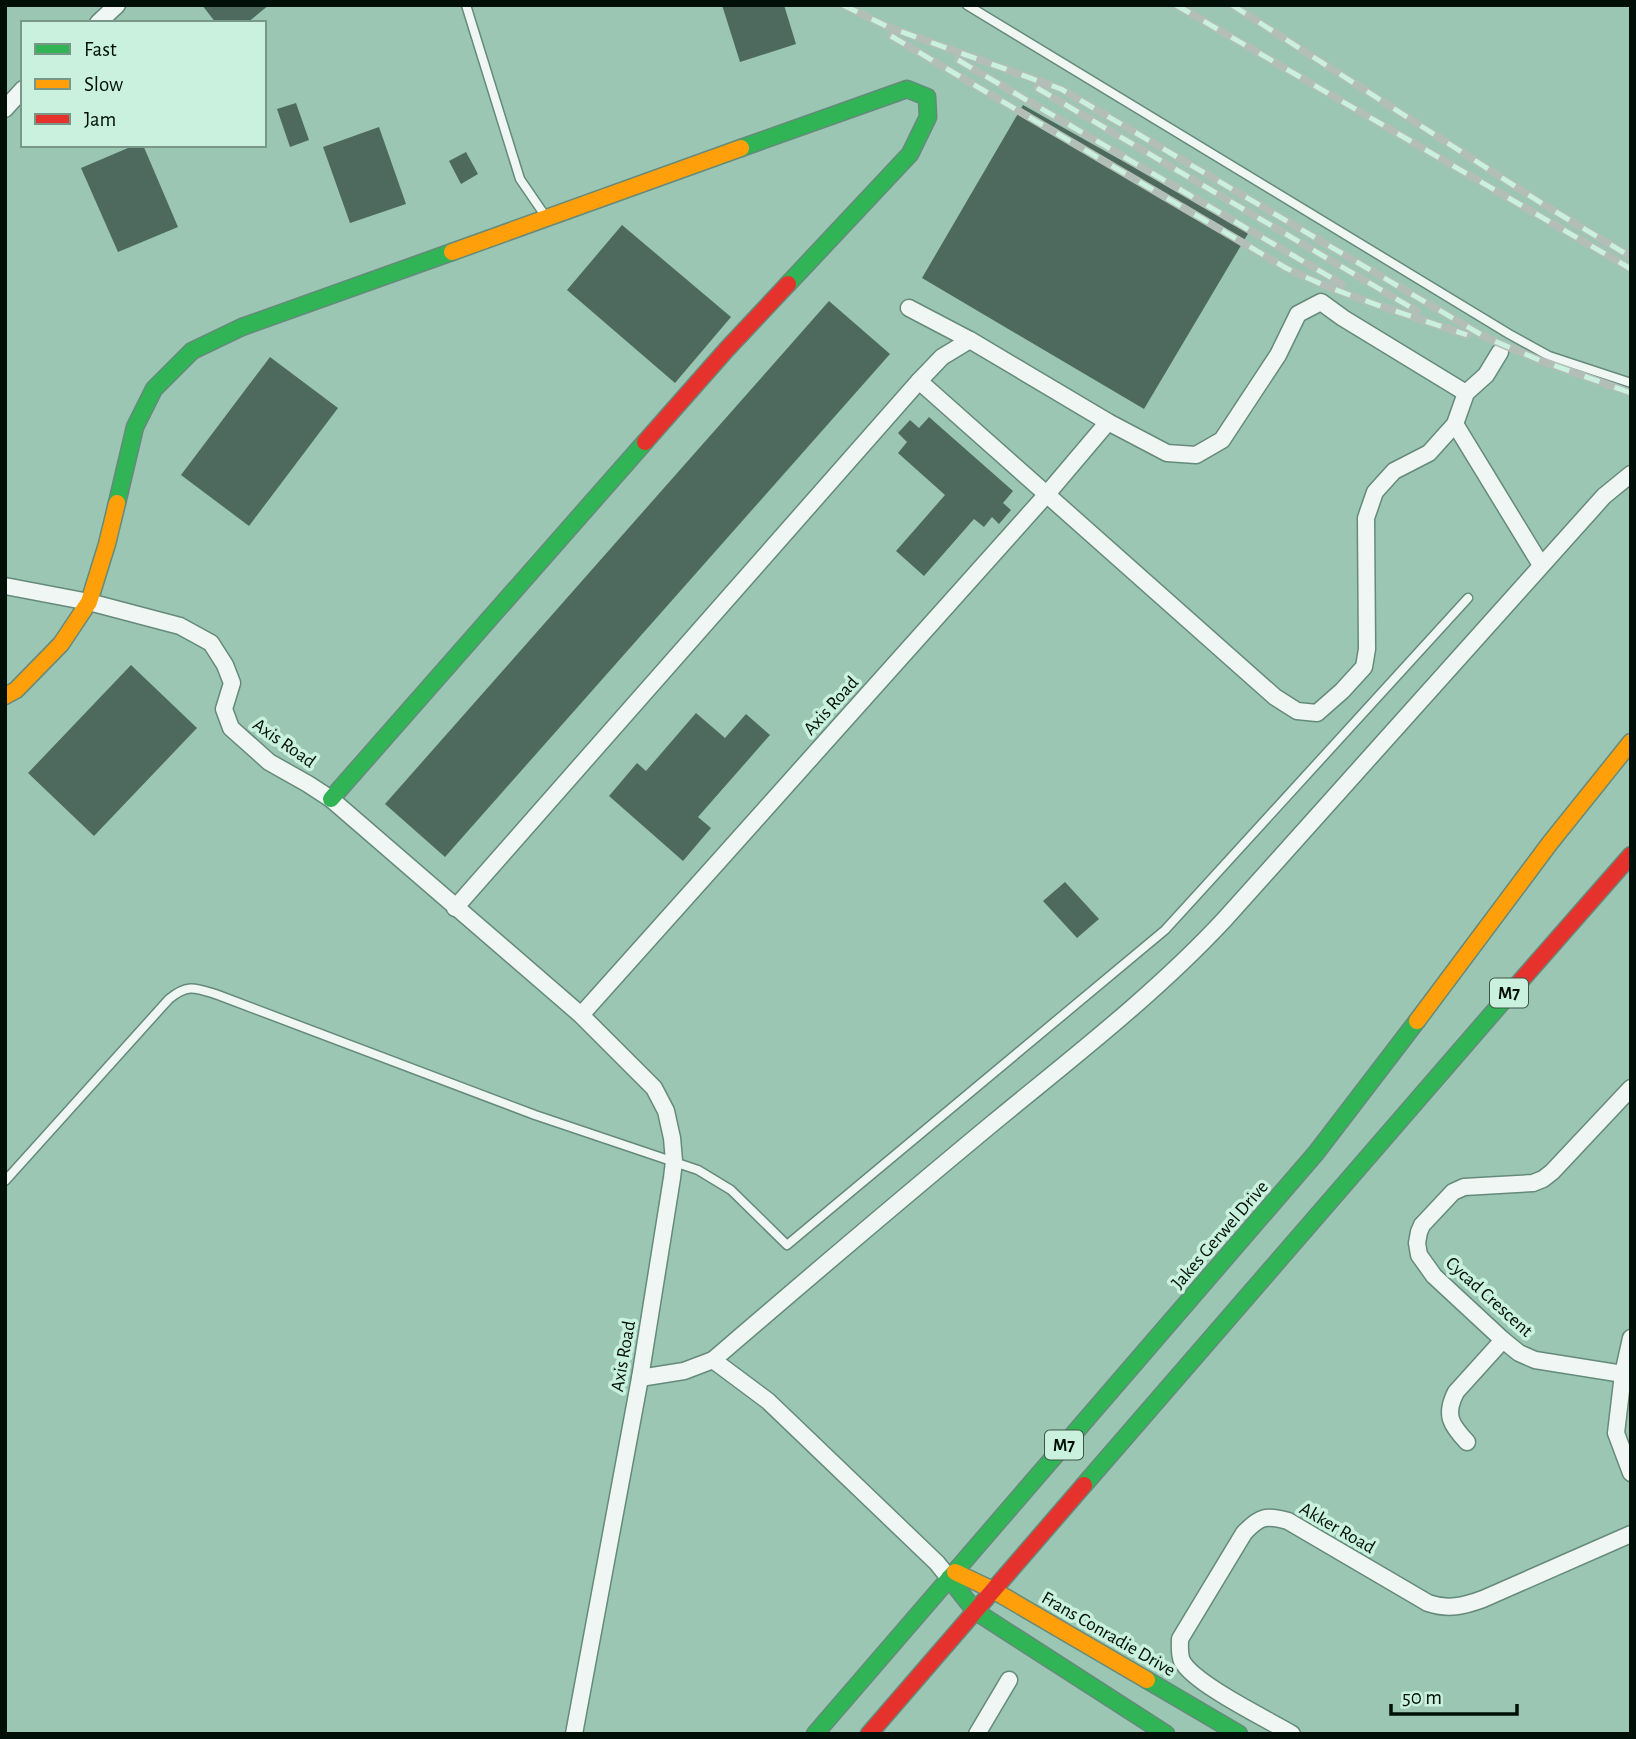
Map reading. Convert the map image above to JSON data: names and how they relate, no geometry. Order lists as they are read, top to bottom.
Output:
{
  "streets": {
    "main road": ["M7", "Jakes Gerwel Drive", "Frans Conradie Drive"],
    "street": ["Axis Road", "Cycad Crescent", "Akker Road"]
  },
  "crossings": [
    ["M7", "Frans Conradie Drive"],
    ["Jakes Gerwel Drive", "Frans Conradie Drive"]
  ],
  "legend": ["Fast", "Slow", "Jam"],
  "scale_bar": "50 m"
}
